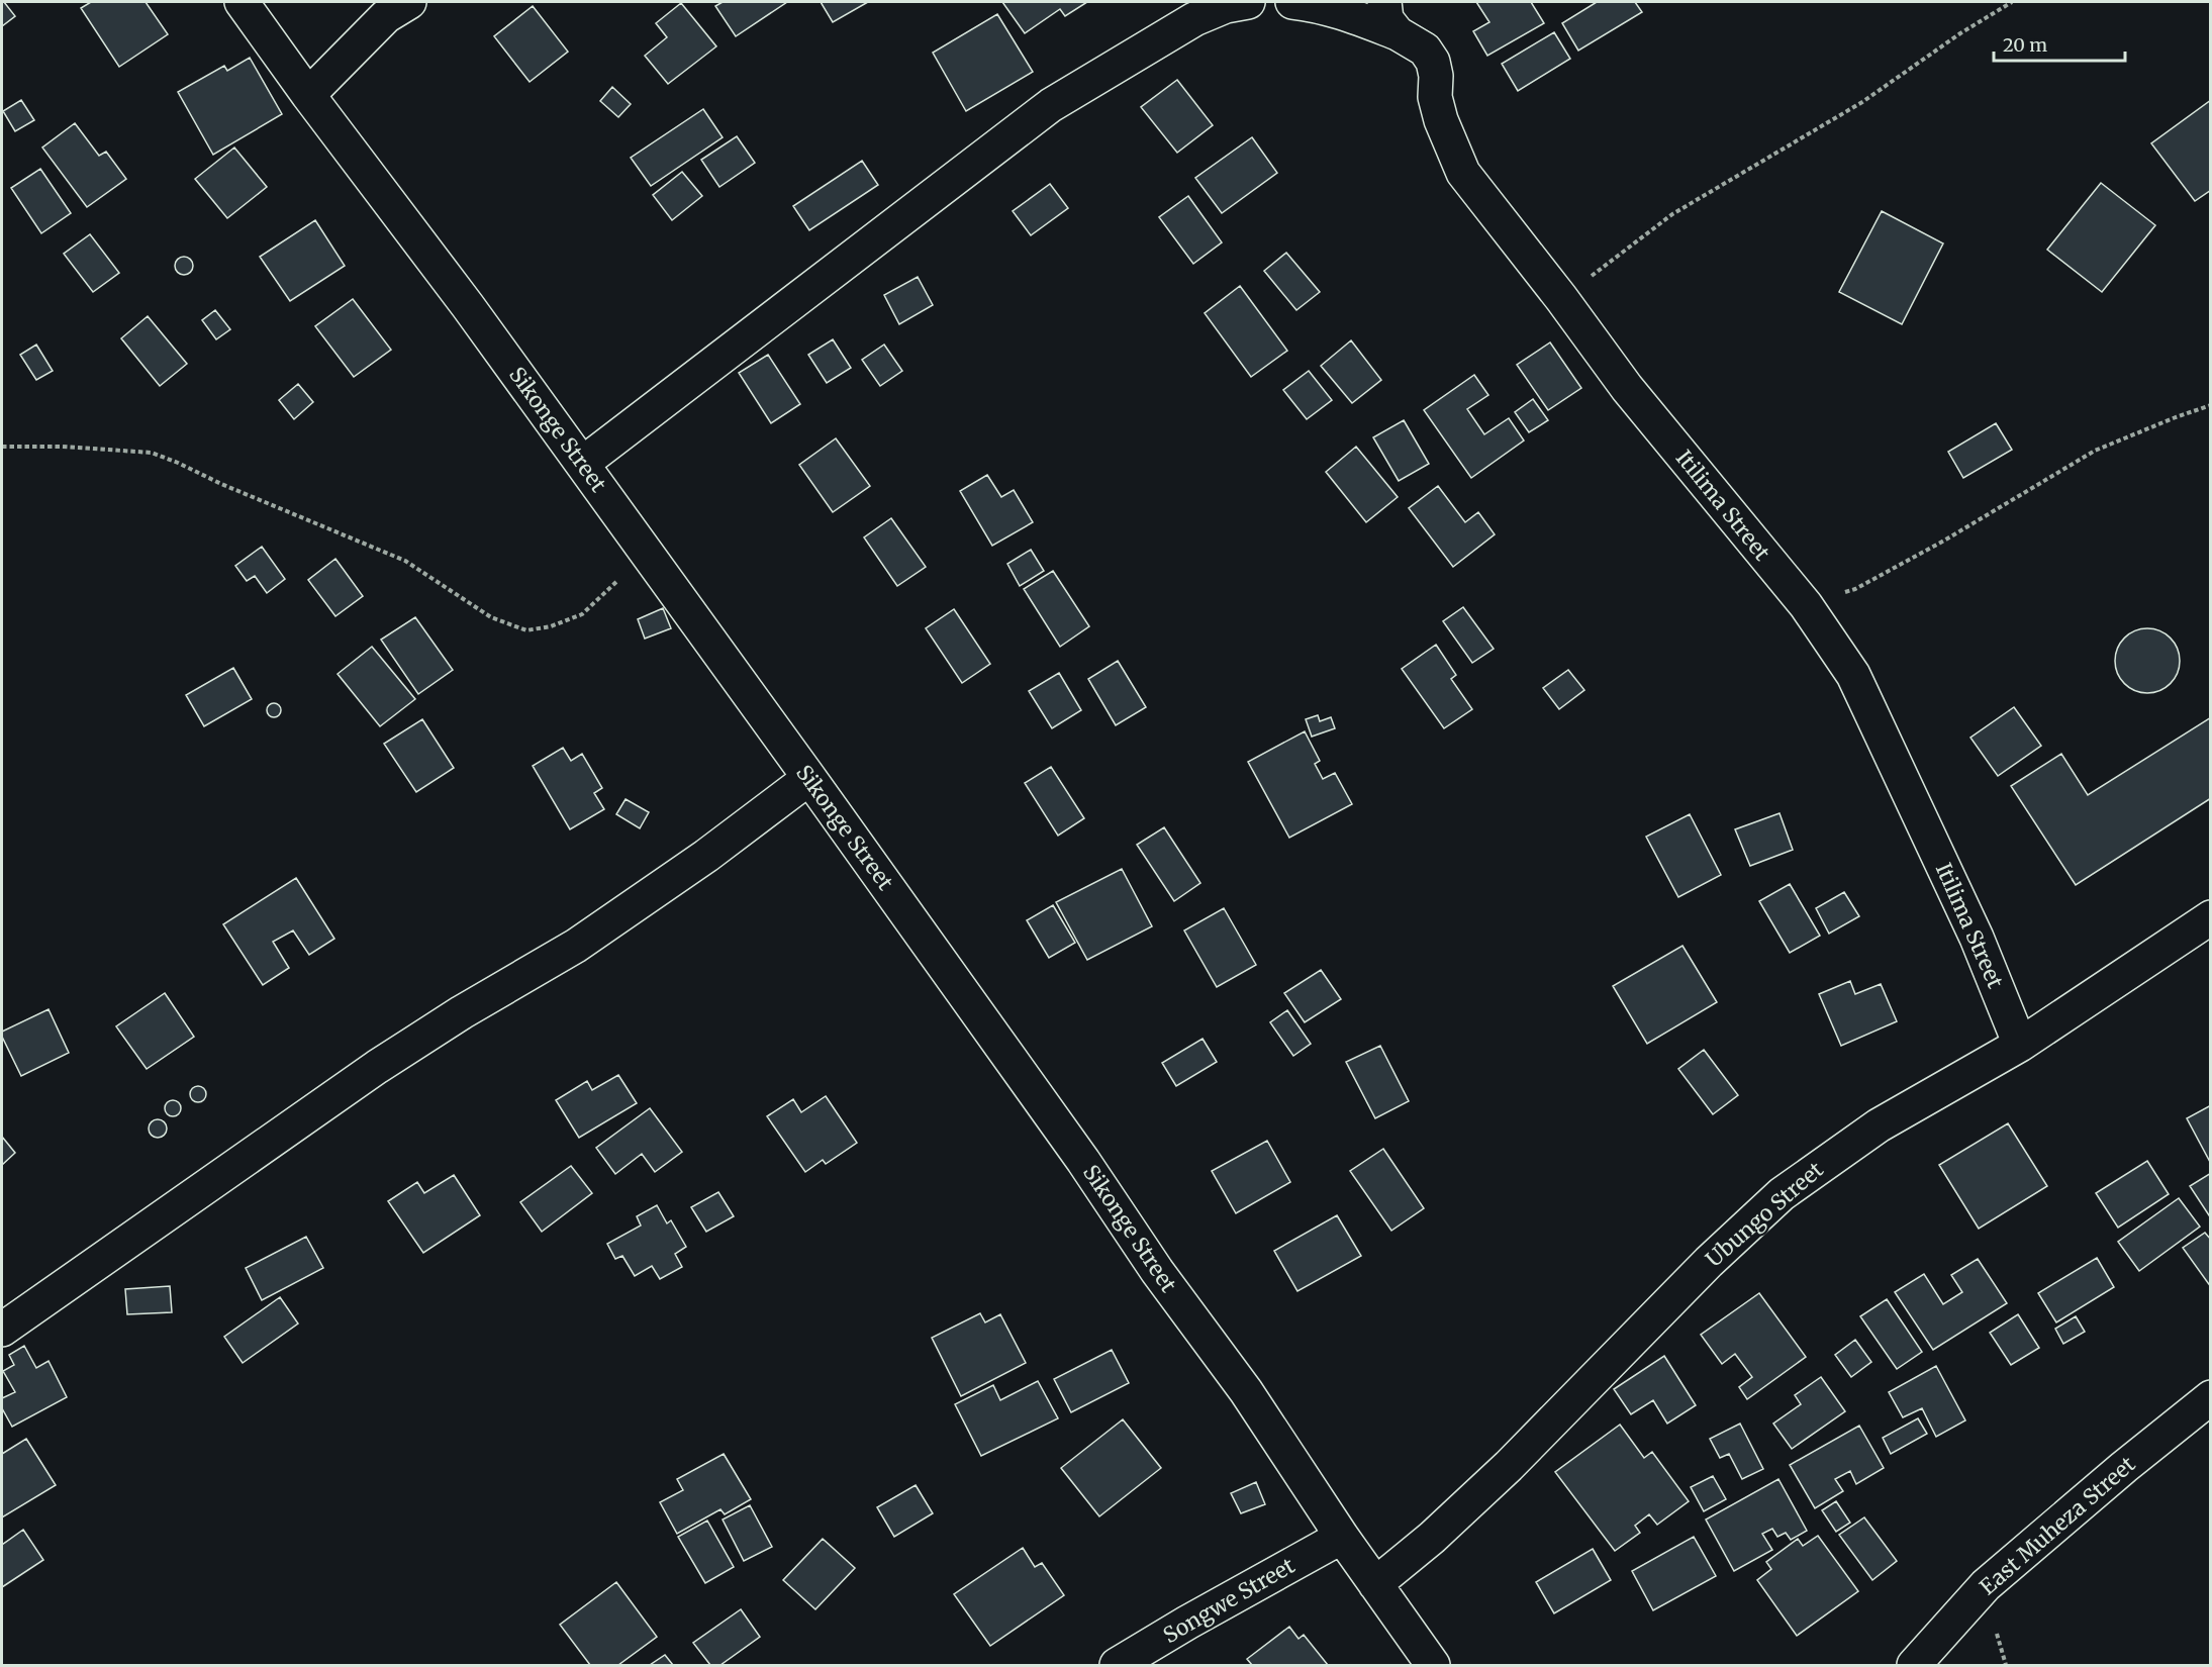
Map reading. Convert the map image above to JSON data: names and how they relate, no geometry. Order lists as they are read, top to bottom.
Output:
{
  "streets": {
    "street": [
      "Sikonge Street",
      "Itilima Street",
      "Ubungo Street",
      "East Muheza Street",
      "Songwe Street"
    ]
  },
  "crossings": [
    ["Sikonge Street", "Ubungo Street"],
    ["Sikonge Street", "Songwe Street"],
    ["Itilima Street", "Ubungo Street"]
  ],
  "scale_bar": "20 m"
}
